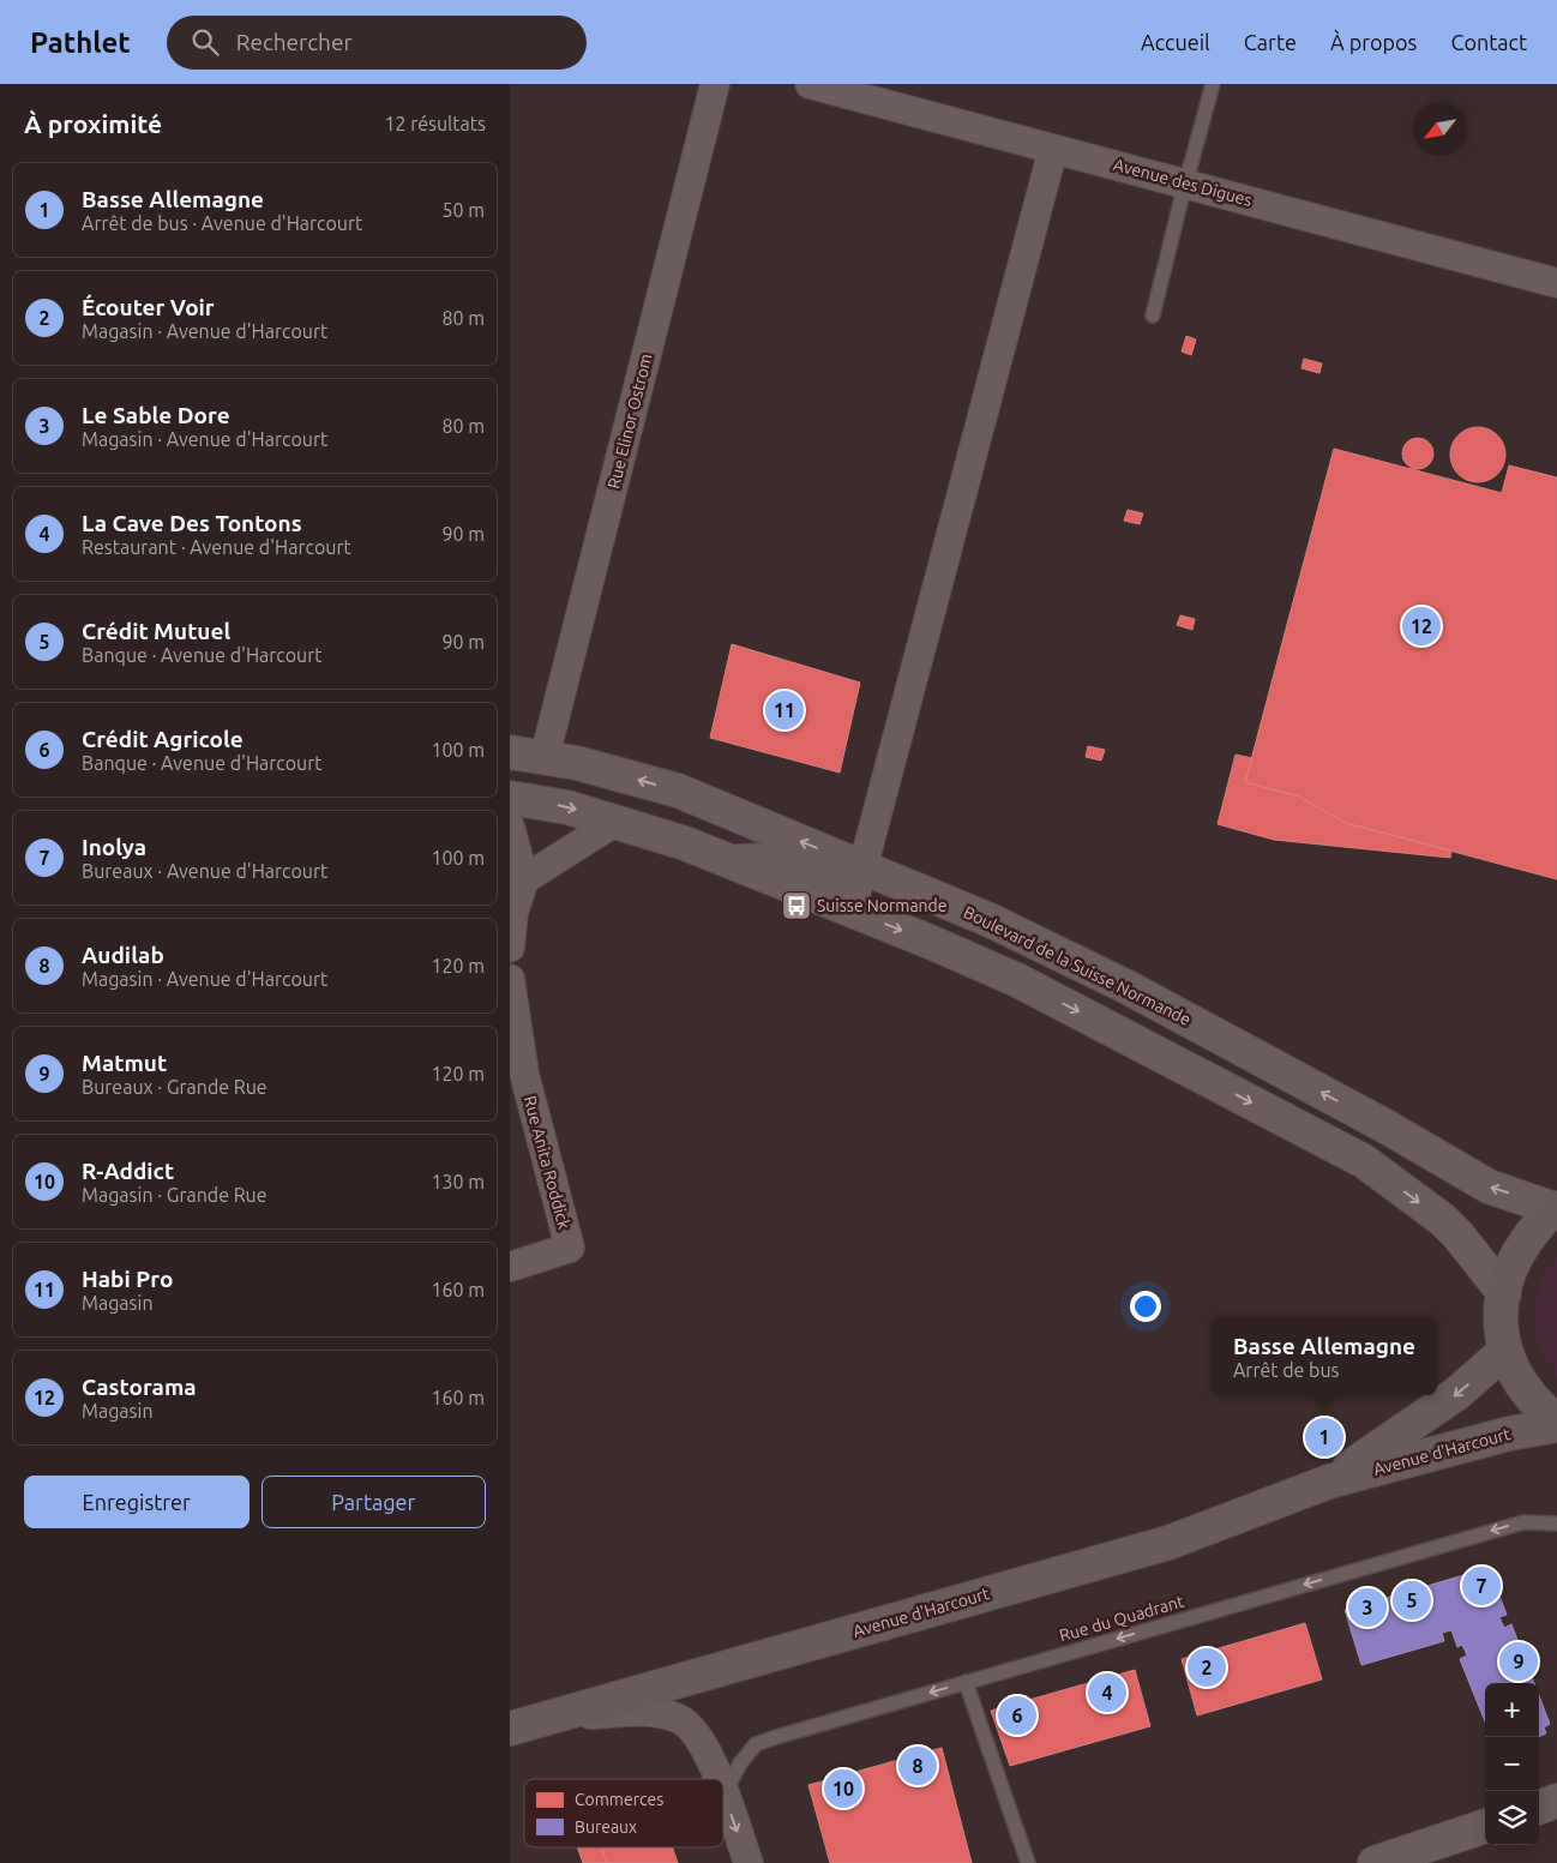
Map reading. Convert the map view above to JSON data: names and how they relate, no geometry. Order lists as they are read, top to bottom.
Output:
{
  "streets": {
    "main road": ["Avenue d'Harcourt"],
    "street": [
      "Avenue des Digues",
      "Rue Elinor Ostrom",
      "Boulevard de la Suisse Normande",
      "Rue Anita Roddick"
    ],
    "lane": ["Rue du Quadrant"]
  },
  "crossings": [
    ["Rue Elinor Ostrom", "Boulevard de la Suisse Normande"]
  ],
  "one_way": ["Rue du Quadrant"],
  "places": {
    "bus stop": ["Suisse Normande"]
  },
  "legend": ["Commerces", "Bureaux"],
  "north": "bottom left",
  "page": {
    "header": "Pathlet",
    "search": "Rechercher",
    "nav": [
      "Accueil",
      "Carte",
      "À propos",
      "Contact"
    ],
    "heading": ["À proximité", "12 résultats"],
    "list": [
      {
        "mark": "1",
        "name": "Basse Allemagne",
        "note": "Arrêt de bus · Avenue d'Harcourt",
        "value": "50 m"
      },
      {
        "mark": "2",
        "name": "Écouter Voir",
        "note": "Magasin · Avenue d'Harcourt",
        "value": "80 m"
      },
      {
        "mark": "3",
        "name": "Le Sable Dore",
        "note": "Magasin · Avenue d'Harcourt",
        "value": "80 m"
      },
      {
        "mark": "4",
        "name": "La Cave Des Tontons",
        "note": "Restaurant · Avenue d'Harcourt",
        "value": "90 m"
      },
      {
        "mark": "5",
        "name": "Crédit Mutuel",
        "note": "Banque · Avenue d'Harcourt",
        "value": "90 m"
      },
      {
        "mark": "6",
        "name": "Crédit Agricole",
        "note": "Banque · Avenue d'Harcourt",
        "value": "100 m"
      },
      {
        "mark": "7",
        "name": "Inolya",
        "note": "Bureaux · Avenue d'Harcourt",
        "value": "100 m"
      },
      {
        "mark": "8",
        "name": "Audilab",
        "note": "Magasin · Avenue d'Harcourt",
        "value": "120 m"
      },
      {
        "mark": "9",
        "name": "Matmut",
        "note": "Bureaux · Grande Rue",
        "value": "120 m"
      },
      {
        "mark": "10",
        "name": "R-Addict",
        "note": "Magasin · Grande Rue",
        "value": "130 m"
      },
      {
        "mark": "11",
        "name": "Habi Pro",
        "note": "Magasin",
        "value": "160 m"
      },
      {
        "mark": "12",
        "name": "Castorama",
        "note": "Magasin",
        "value": "160 m"
      }
    ],
    "pins": [
      "12",
      "11",
      "1",
      "7",
      "5",
      "3",
      "9",
      "2",
      "4",
      "6",
      "8",
      "10"
    ],
    "popup": ["Basse Allemagne", "Arrêt de bus"],
    "buttons": ["Enregistrer", "Partager"],
    "map_buttons": ["+", "−"]
  }
}
